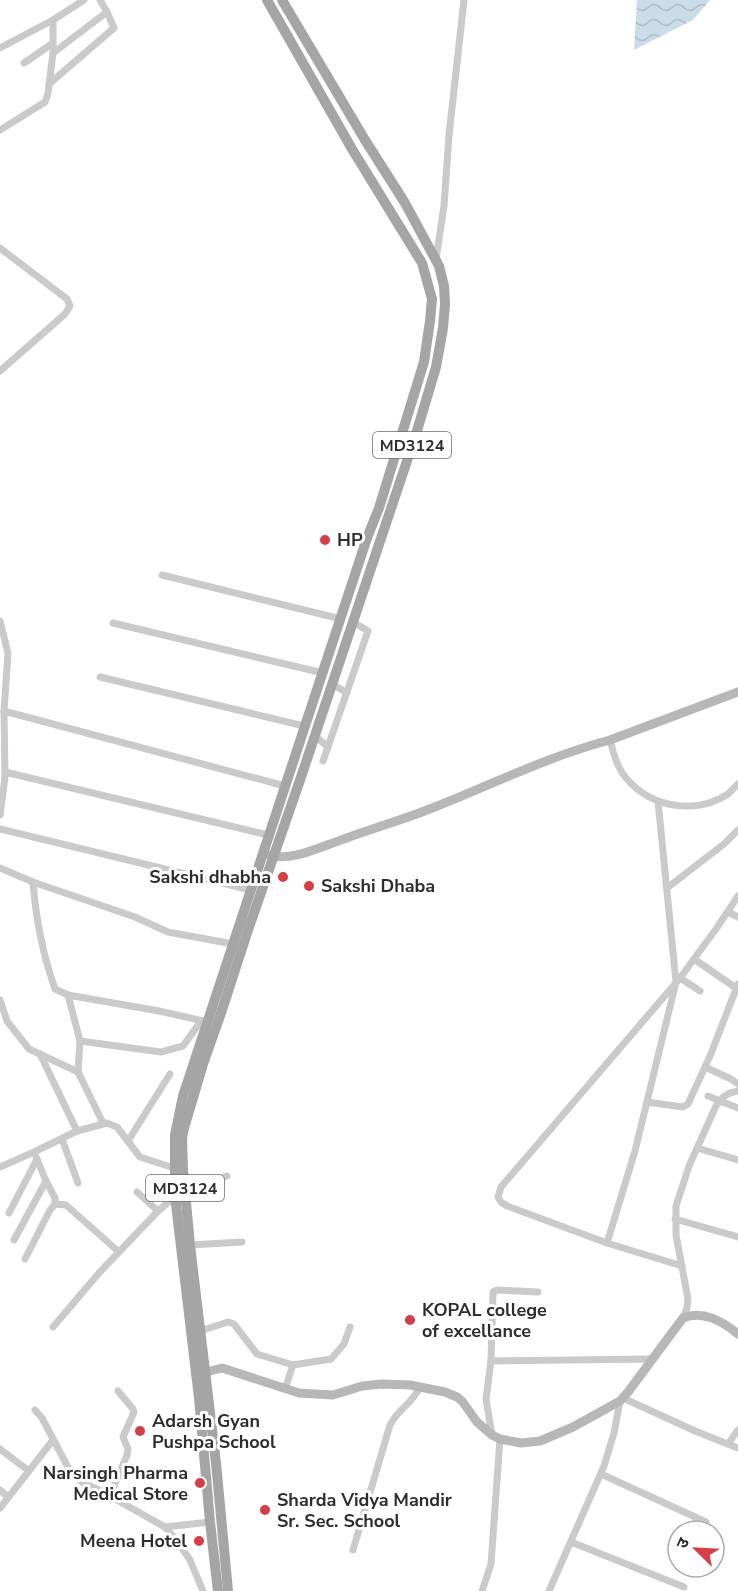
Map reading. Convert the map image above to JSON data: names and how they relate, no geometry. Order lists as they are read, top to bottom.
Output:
{
  "streets": {
    "main road": ["MD3124"]
  },
  "places": [
    "HP",
    "Sakshi dhabha",
    "Sakshi Dhaba",
    "KOPAL college of excellance",
    "Adarsh Gyan Pushpa School",
    "Narsingh Pharma Medical Store",
    "Sharda Vidya Mandir Sr. Sec. School",
    "Meena Hotel"
  ],
  "north": "top left"
}
